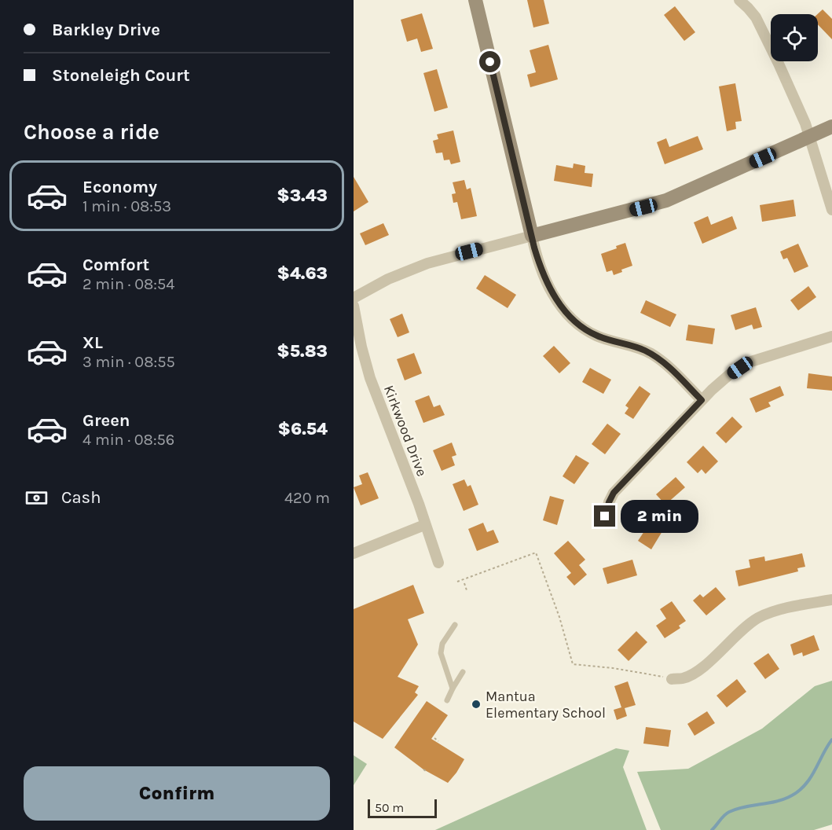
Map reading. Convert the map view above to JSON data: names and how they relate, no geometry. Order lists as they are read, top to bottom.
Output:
{
  "streets": {
    "street": ["Kirkwood Drive"]
  },
  "places": ["Mantua Elementary School"],
  "scale_bar": "50 m",
  "page": {
    "banner": ["Barkley Drive", "Stoneleigh Court"],
    "heading": "Choose a ride",
    "list": [
      {
        "name": "Economy",
        "note": "1 min · 08:53",
        "value": "$3.43"
      },
      {
        "name": "Comfort",
        "note": "2 min · 08:54",
        "value": "$4.63"
      },
      {
        "name": "XL",
        "note": "3 min · 08:55",
        "value": "$5.83"
      },
      {
        "name": "Green",
        "note": "4 min · 08:56",
        "value": "$6.54"
      }
    ],
    "pay": ["Cash", "420 m"],
    "bubble": "2 min",
    "buttons": "Confirm",
    "scale": "50 m"
  }
}
